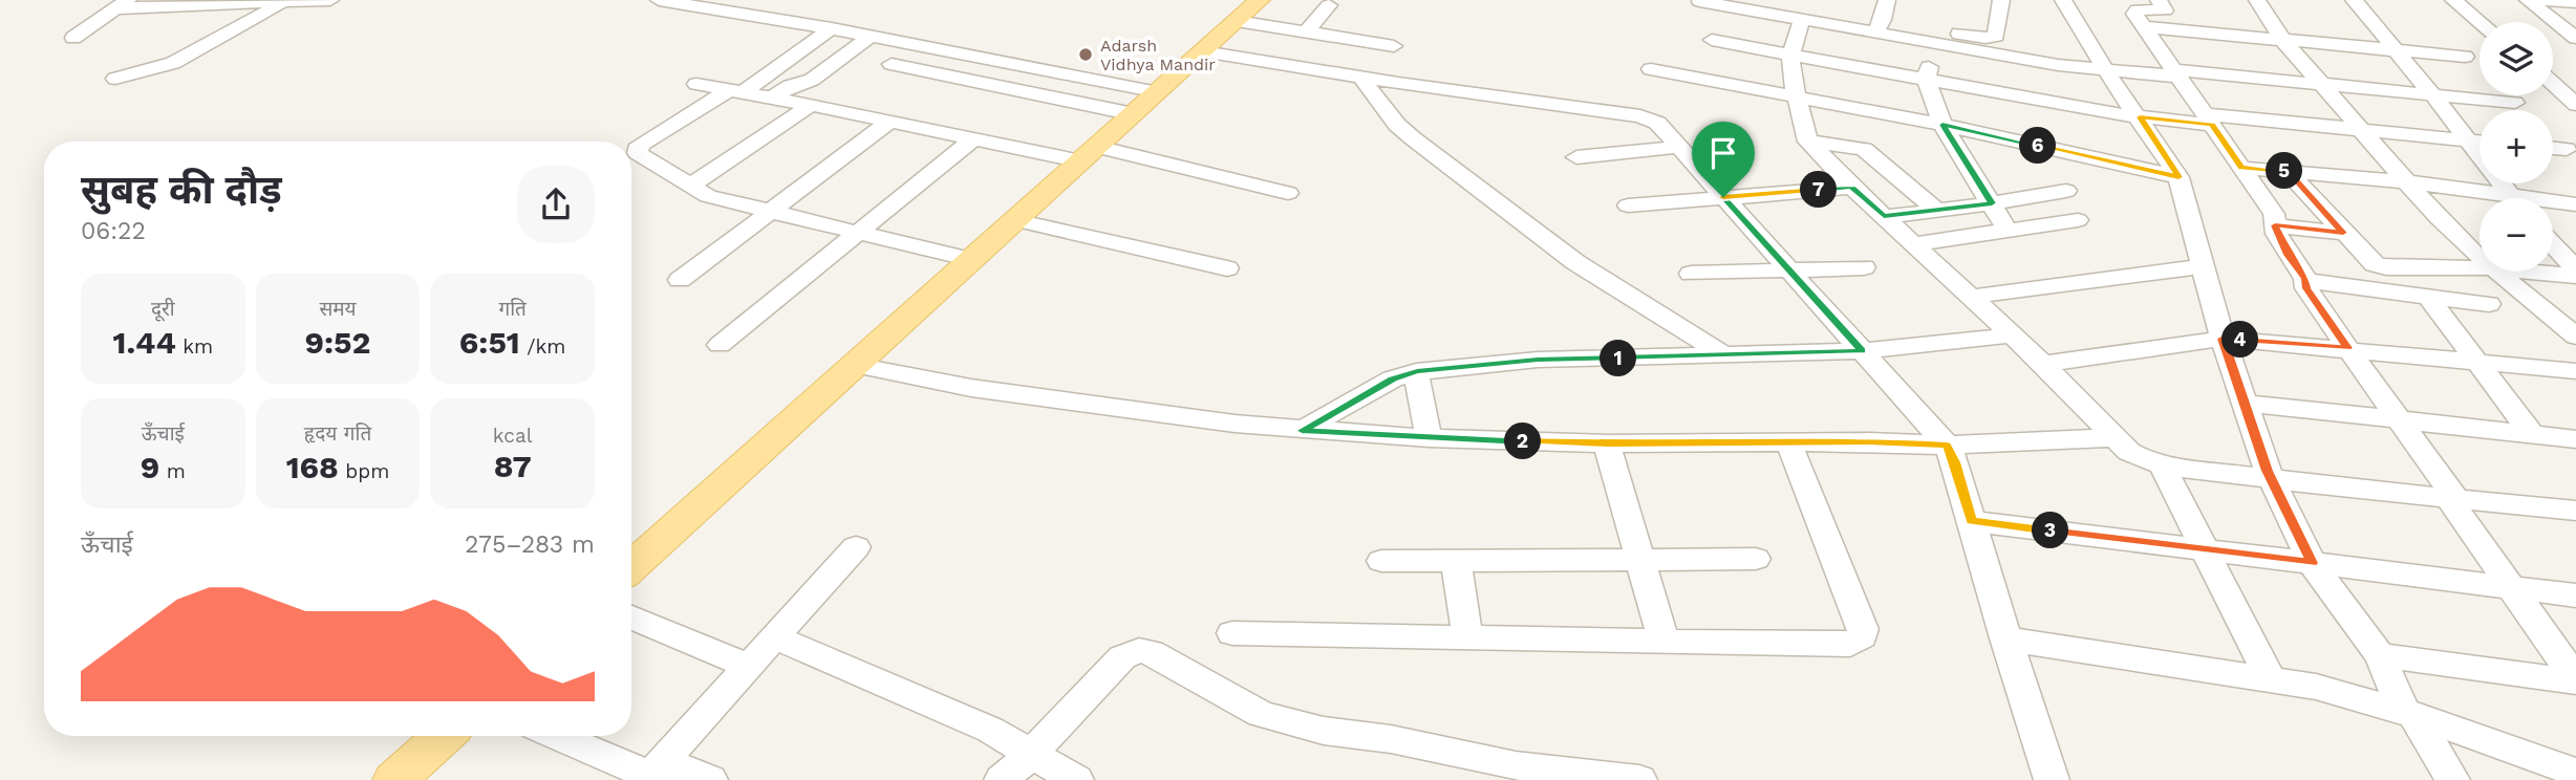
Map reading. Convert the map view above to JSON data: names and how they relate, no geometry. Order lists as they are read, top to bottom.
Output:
{
  "places": ["Adarsh Vidhya Mandir"],
  "page": {
    "map_buttons": ["+", "−"],
    "pins": [
      "6",
      "5",
      "7",
      "4",
      "1",
      "2",
      "3"
    ],
    "heading": ["सुबह की दौड़", "06:22"],
    "stats": [
      ["दूरी", "1.44 km"],
      ["समय", "9:52"],
      ["गति", "6:51 /km"],
      ["ऊँचाई", "9 m"],
      ["हृदय गति", "168 bpm"],
      ["kcal", "87"]
    ],
    "chart": ["ऊँचाई", "275–283 m"]
  }
}
